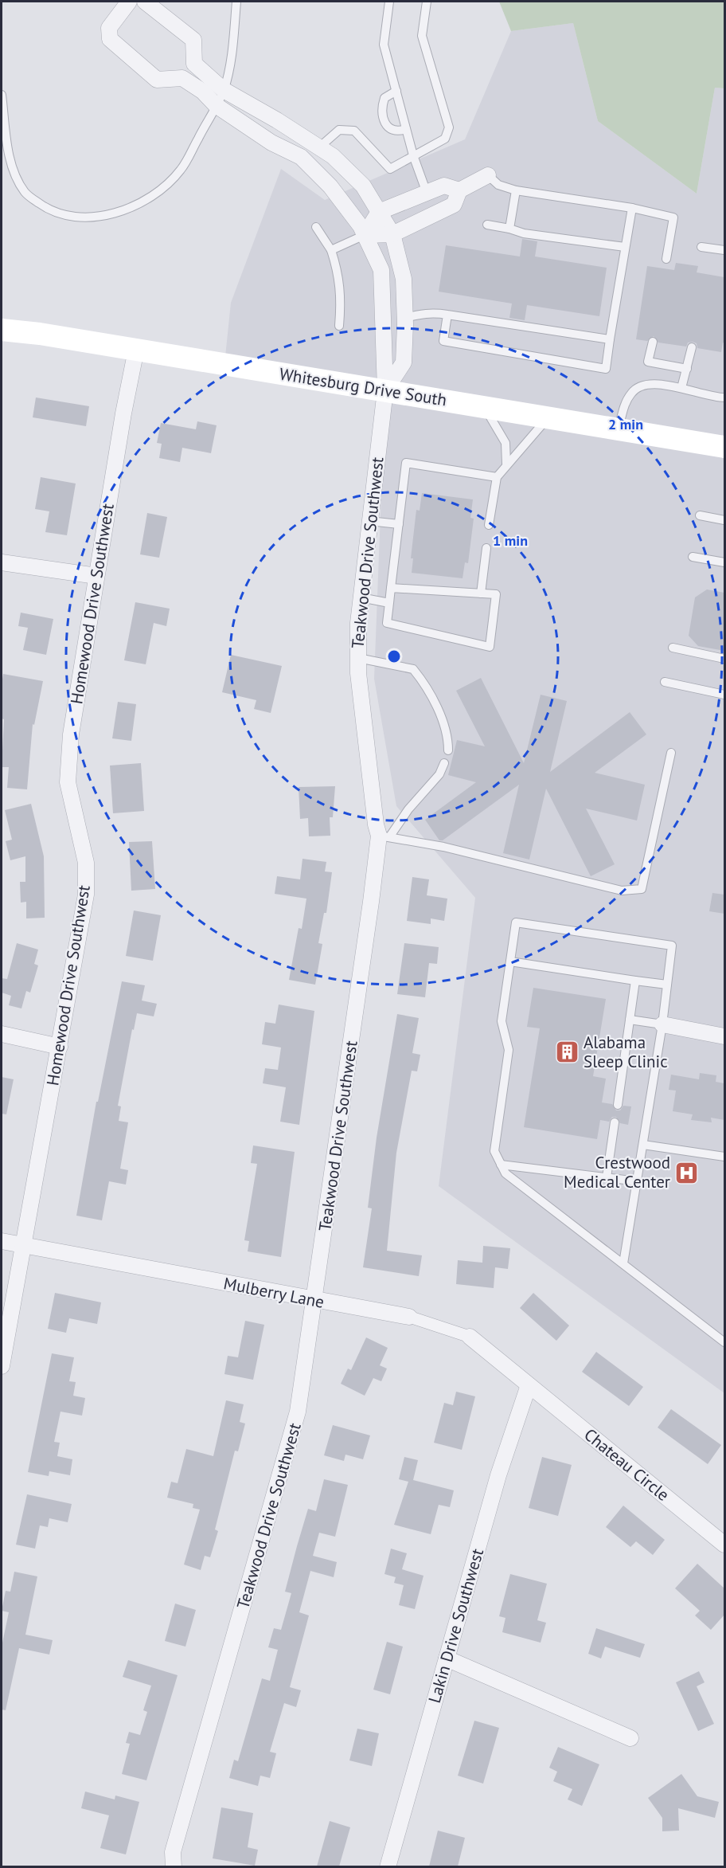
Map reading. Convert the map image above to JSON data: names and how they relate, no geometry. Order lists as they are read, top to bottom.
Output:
{
  "streets": {
    "main road": ["Whitesburg Drive South"],
    "street": [
      "Teakwood Drive Southwest",
      "Homewood Drive Southwest",
      "Mulberry Lane",
      "Chateau Circle",
      "Lakin Drive Southwest"
    ]
  },
  "crossings": [
    ["Whitesburg Drive South", "Teakwood Drive Southwest"],
    ["Whitesburg Drive South", "Homewood Drive Southwest"],
    ["Teakwood Drive Southwest", "Mulberry Lane"],
    ["Homewood Drive Southwest", "Mulberry Lane"],
    ["Mulberry Lane", "Chateau Circle"],
    ["Mulberry Lane", "Lakin Drive Southwest"],
    ["Chateau Circle", "Lakin Drive Southwest"]
  ],
  "places": {
    "building": ["Alabama Sleep Clinic"],
    "hospital": ["Crestwood Medical Center"]
  },
  "rings": ["2 min", "1 min"]
}
